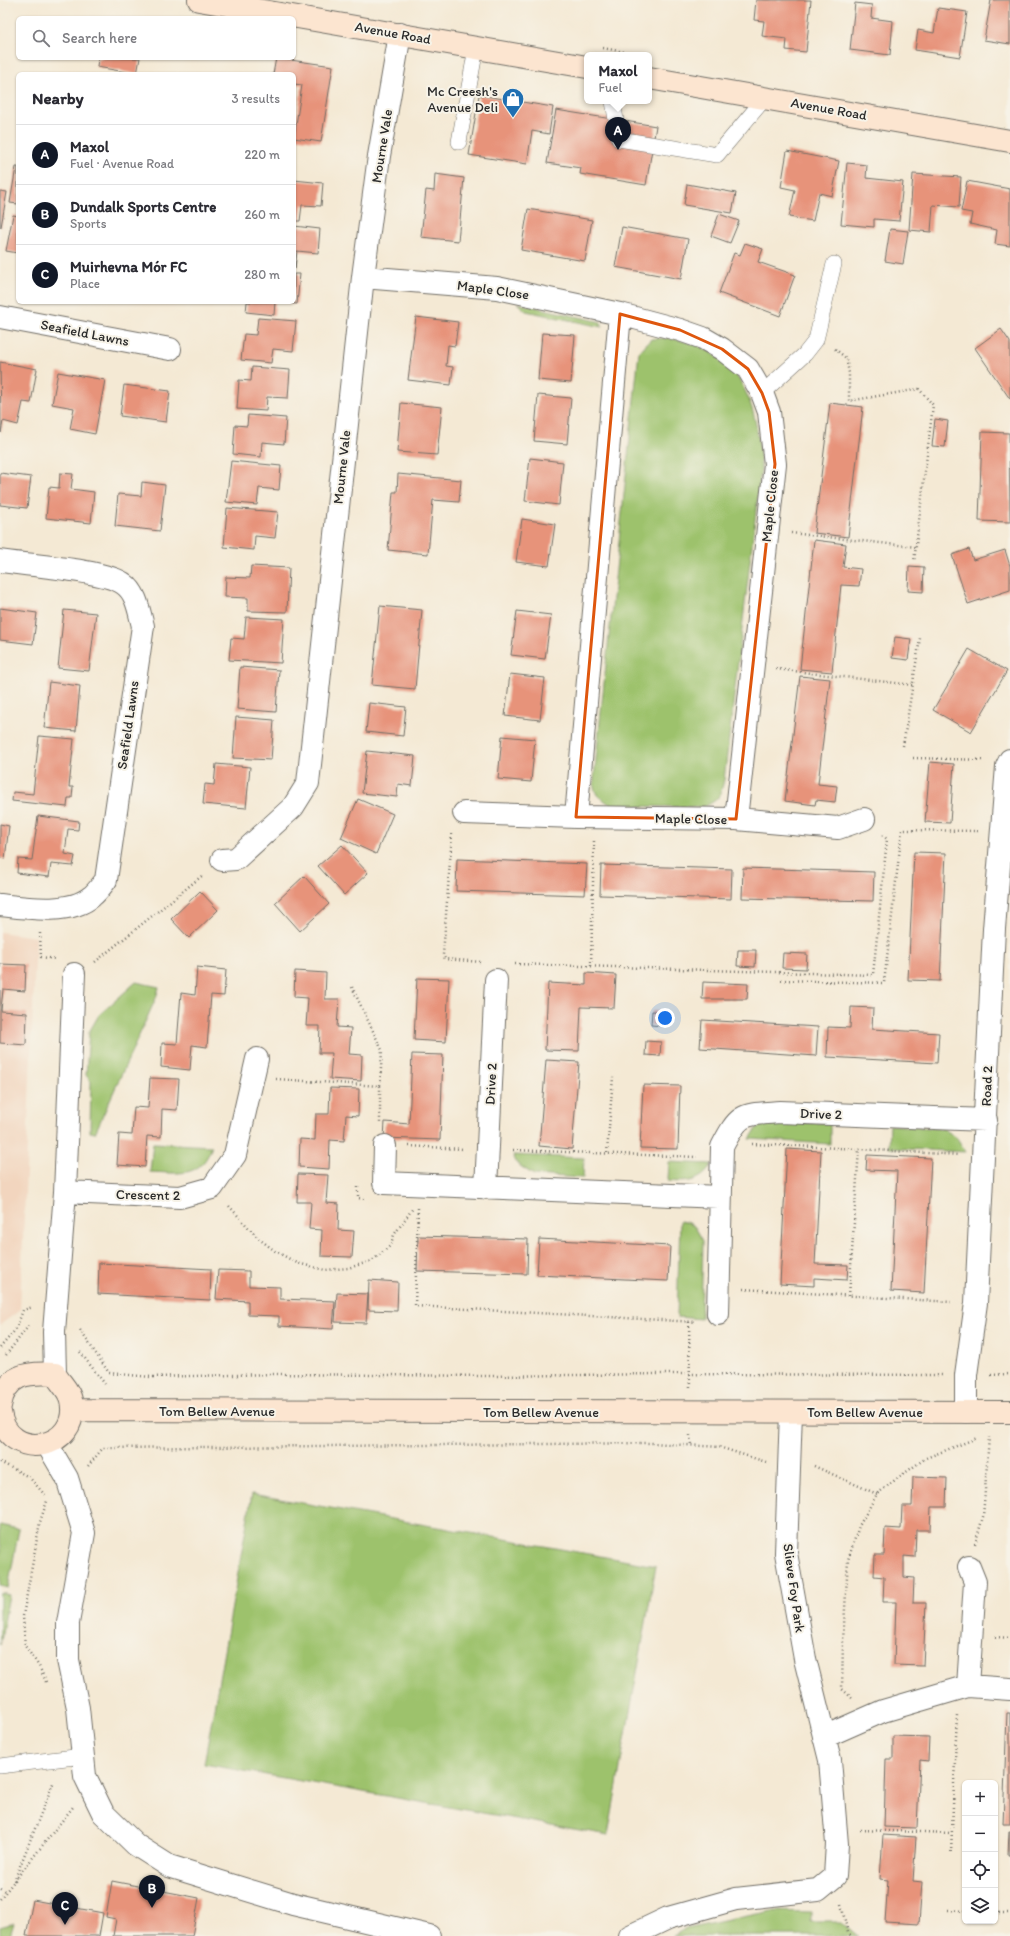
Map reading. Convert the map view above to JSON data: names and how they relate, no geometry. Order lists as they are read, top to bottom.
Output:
{
  "streets": {
    "street": [
      "Avenue Road",
      "Mourne Vale",
      "Maple Close",
      "Seafield Lawns",
      "Drive 2",
      "Road 2",
      "Crescent 2",
      "Tom Bellew Avenue",
      "Slieve Foy Park"
    ]
  },
  "crossings": [
    ["Avenue Road", "Mourne Vale"],
    ["Mourne Vale", "Maple Close"],
    ["Drive 2", "Road 2"],
    ["Road 2", "Tom Bellew Avenue"],
    ["Tom Bellew Avenue", "Slieve Foy Park"]
  ],
  "places": {
    "shop": ["Mc Creesh's Avenue Deli"]
  },
  "page": {
    "search": "Search here",
    "popup": ["Maxol", "Fuel"],
    "heading": ["Nearby", "3 results"],
    "pins": ["A", "B", "C"],
    "list": [
      {
        "mark": "A",
        "name": "Maxol",
        "note": "Fuel · Avenue Road",
        "value": "220 m"
      },
      {
        "mark": "B",
        "name": "Dundalk Sports Centre",
        "note": "Sports",
        "value": "260 m"
      },
      {
        "mark": "C",
        "name": "Muirhevna Mór FC",
        "note": "Place",
        "value": "280 m"
      }
    ],
    "map_buttons": ["+", "−"]
  }
}
